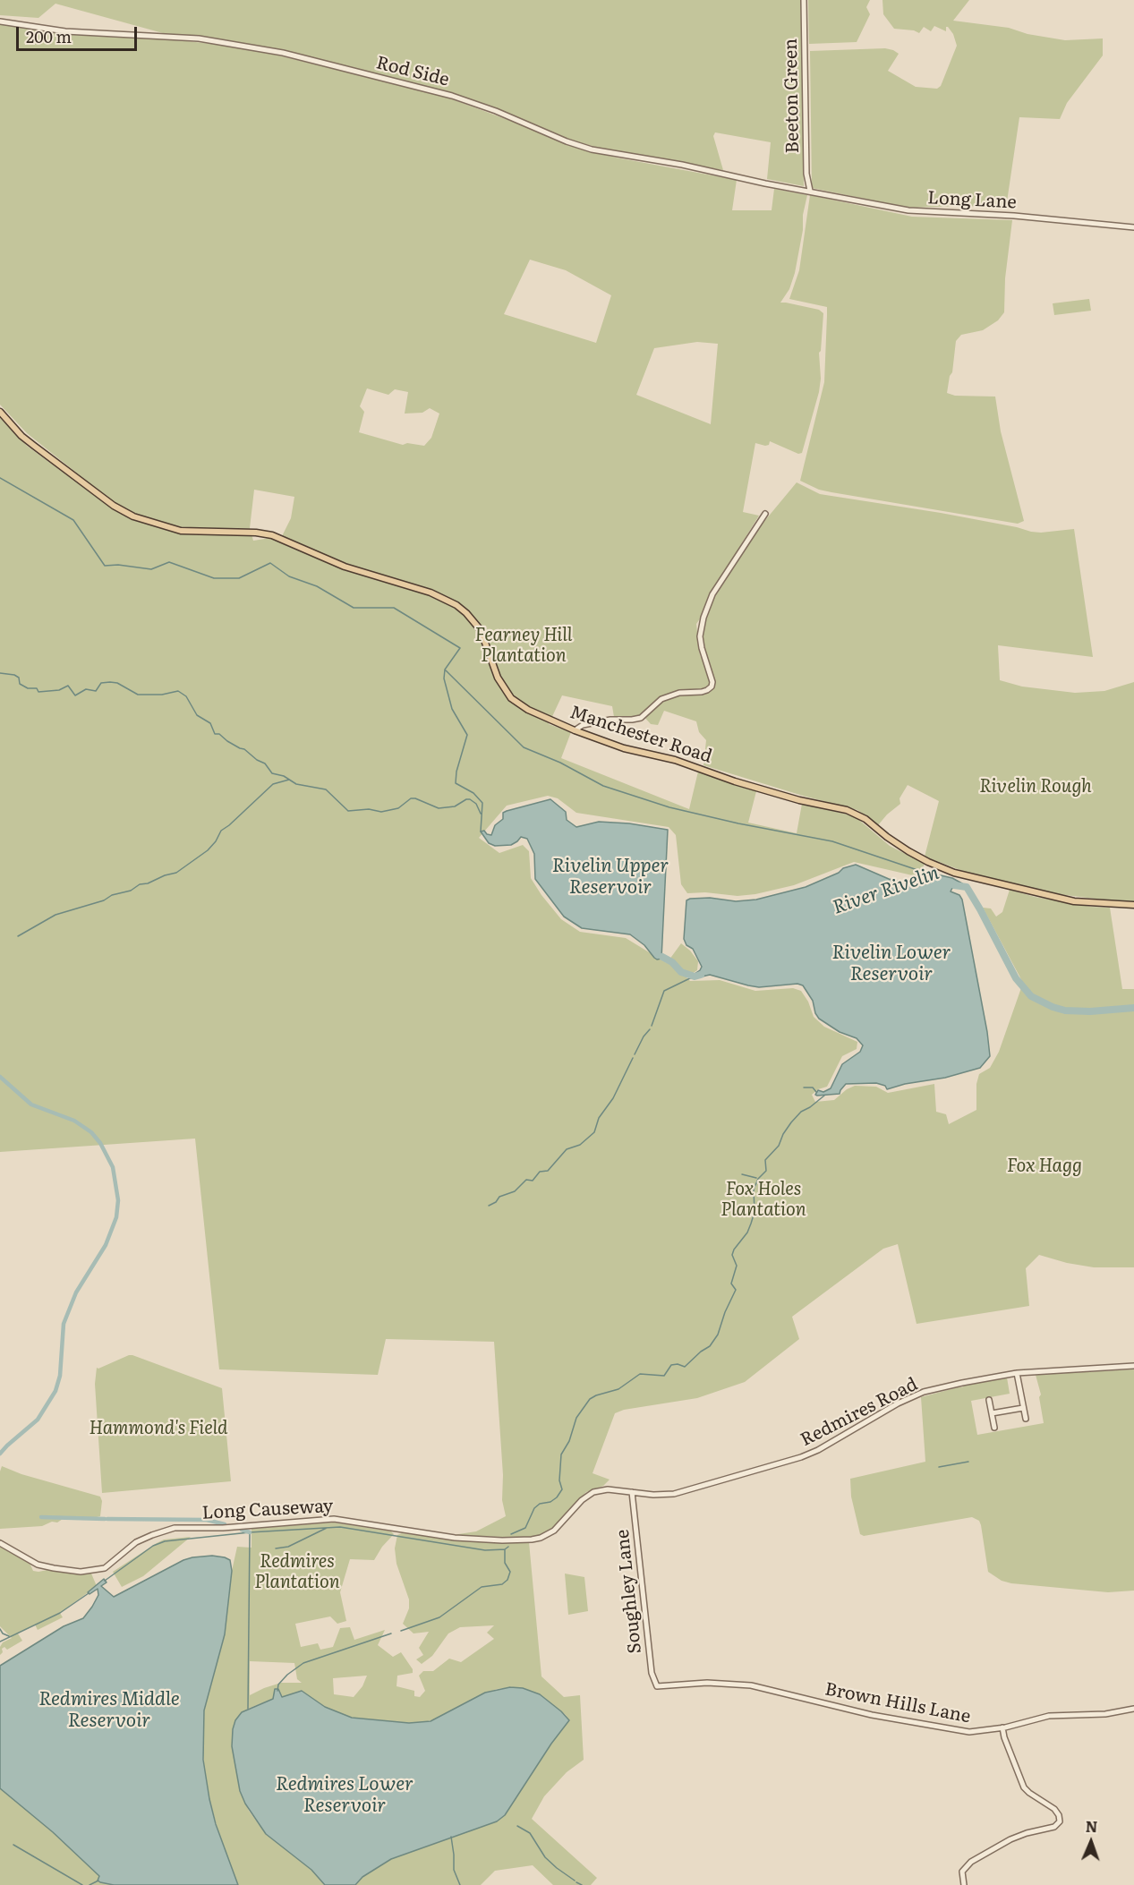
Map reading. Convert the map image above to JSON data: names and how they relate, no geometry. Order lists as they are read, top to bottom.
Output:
{
  "streets": {
    "main road": ["Manchester Road"],
    "street": [
      "Rod Side",
      "Beeton Green",
      "Long Lane",
      "Redmires Road",
      "Long Causeway",
      "Soughley Lane",
      "Brown Hills Lane"
    ]
  },
  "crossings": [
    ["Rod Side", "Beeton Green"],
    ["Rod Side", "Long Lane"],
    ["Beeton Green", "Long Lane"],
    ["Redmires Road", "Long Causeway"],
    ["Redmires Road", "Soughley Lane"],
    ["Long Causeway", "Soughley Lane"],
    ["Soughley Lane", "Brown Hills Lane"]
  ],
  "water": [
    "Rivelin Upper Reservoir",
    "River Rivelin",
    "Rivelin Lower Reservoir",
    "Redmires Middle Reservoir",
    "Redmires Lower Reservoir"
  ],
  "parks": [
    "Fearney Hill Plantation",
    "Rivelin Rough",
    "Fox Hagg",
    "Fox Holes Plantation",
    "Hammond's Field",
    "Redmires Plantation"
  ],
  "scale_bar": "200 m",
  "north": "top"
}
